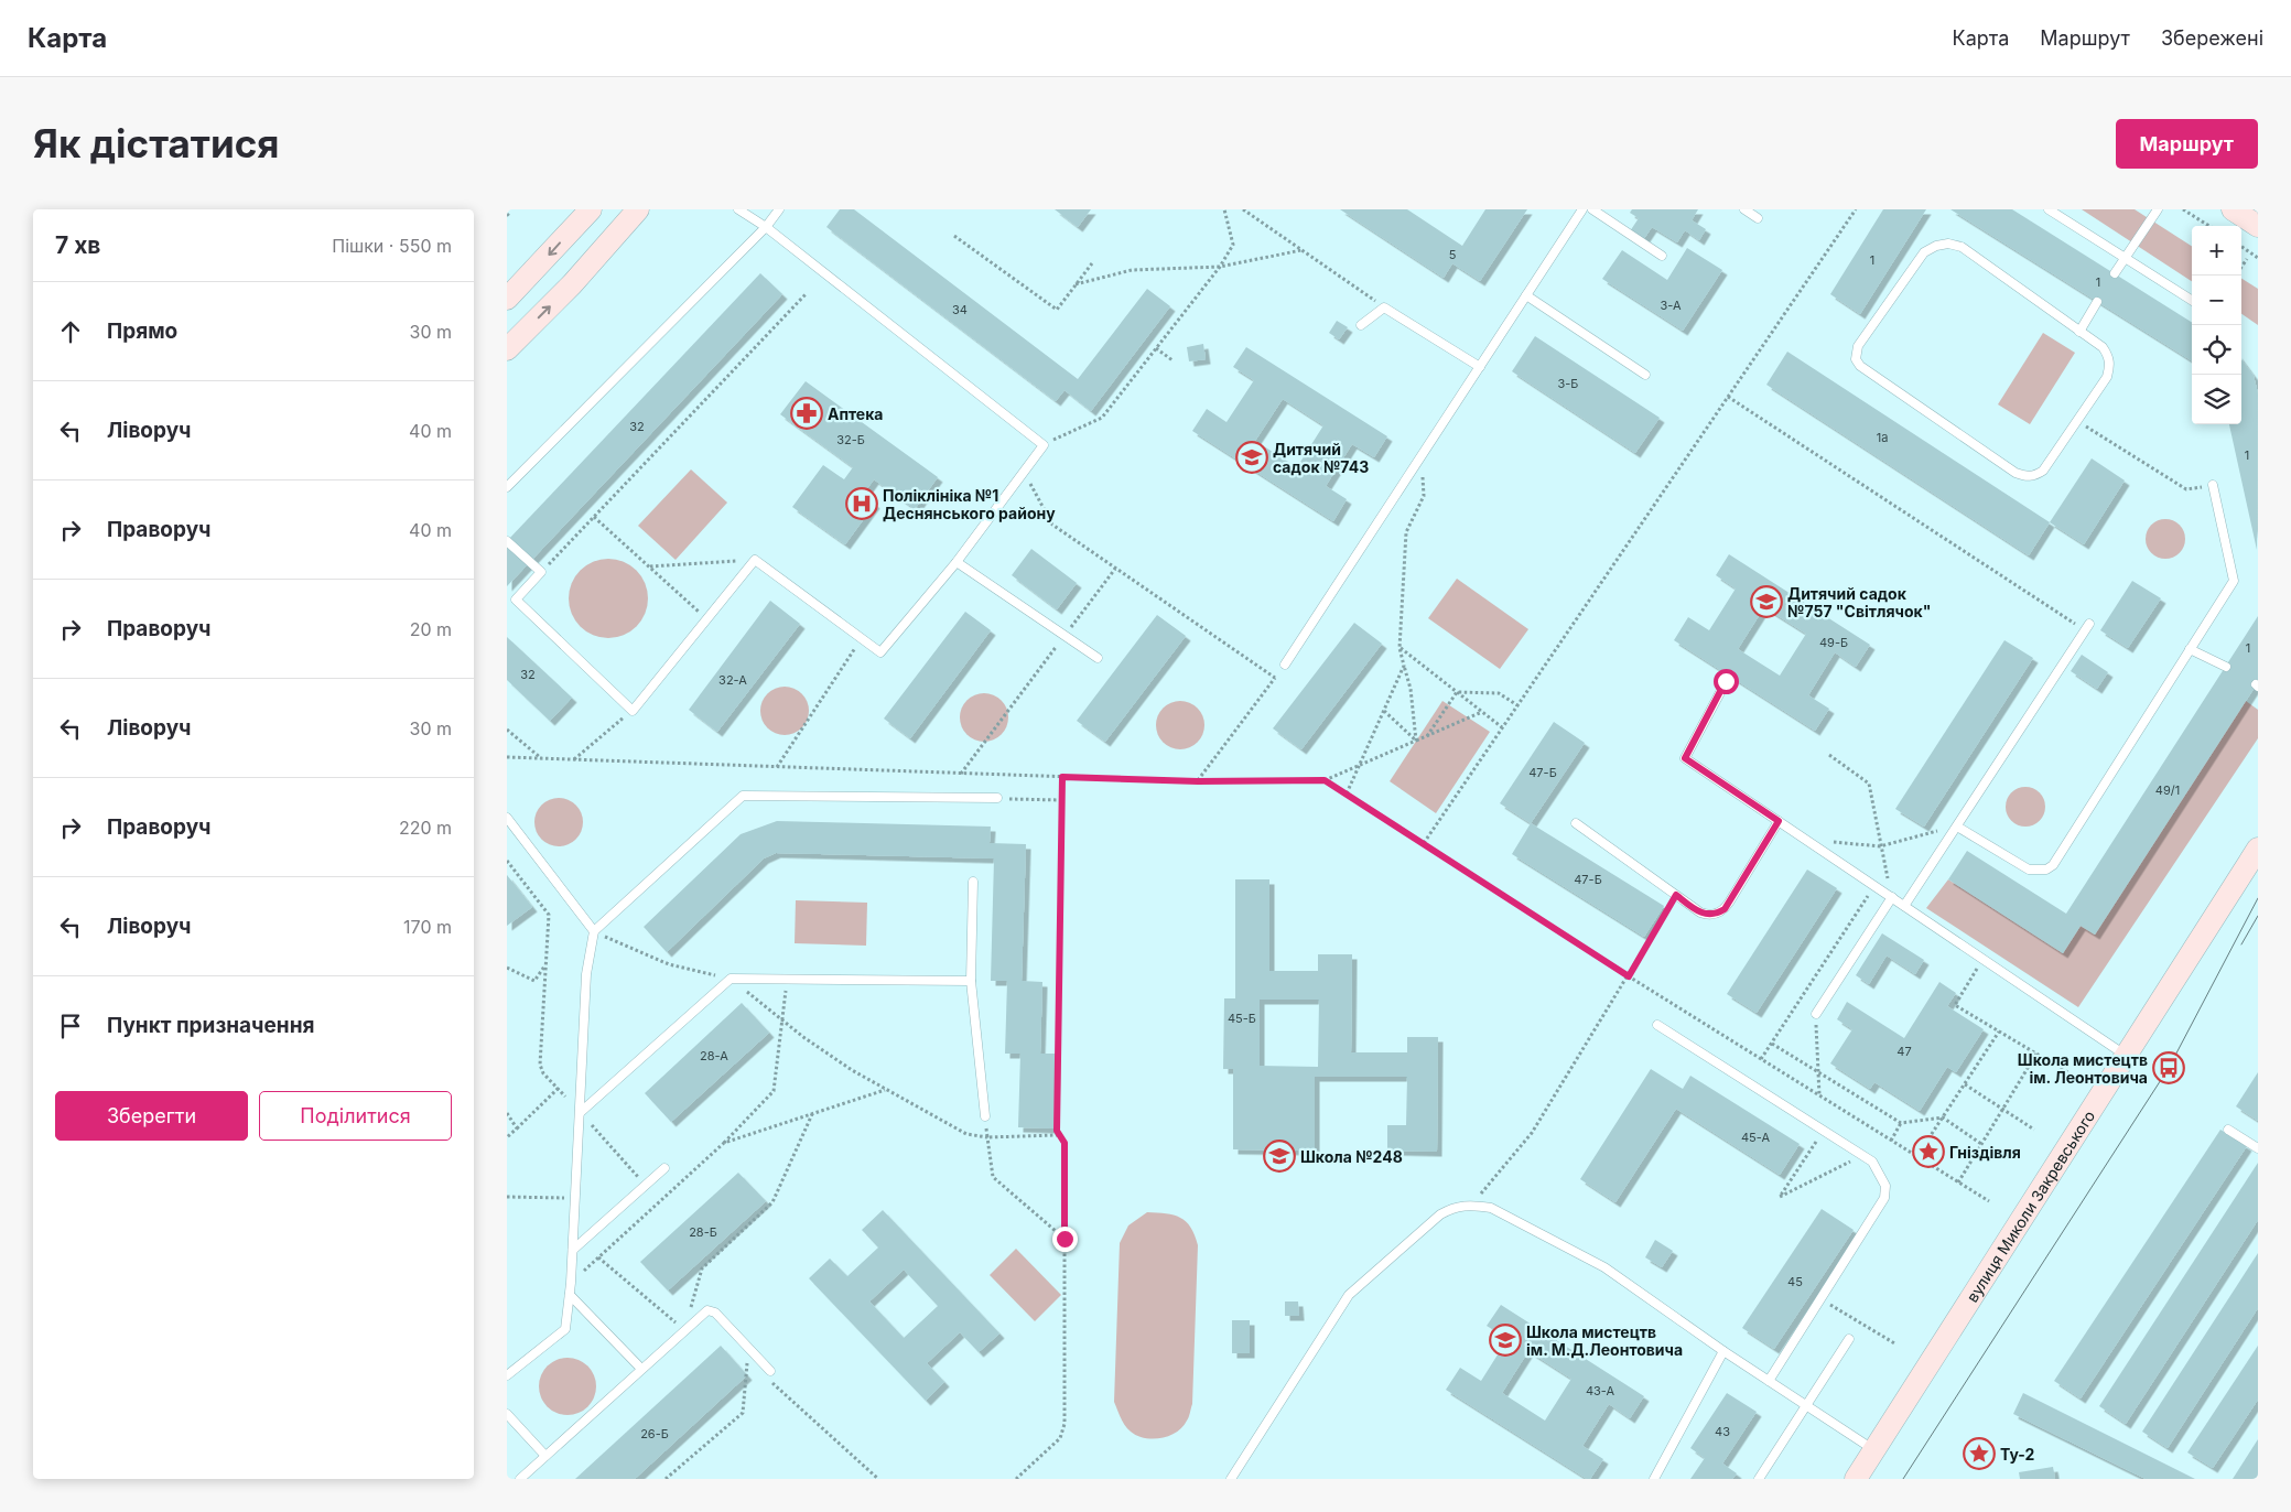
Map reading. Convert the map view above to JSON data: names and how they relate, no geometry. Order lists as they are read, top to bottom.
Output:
{
  "streets": {
    "street": ["вулиця Миколи Закревського"]
  },
  "places": {
    "pharmacy": ["Аптека"],
    "school or university": [
      "Дитячий садок №743",
      "Дитячий садок №757 \"Світлячок\"",
      "Школа №248",
      "Школа мистецтв ім. М.Д.Леонтовича"
    ],
    "hospital": ["Поліклініка №1 Деснянського району"],
    "bus stop": ["Школа мистецтв ім. Леонтовича"],
    "place": ["Гніздівля", "Ту-2"]
  },
  "house_numbers": [
    "5",
    "1",
    "1",
    "3-А",
    "34",
    "3-Б",
    "32",
    "1а",
    "32-Б",
    "1",
    "49-Б",
    "1",
    "32",
    "32-А",
    "47-Б",
    "49/1",
    "47-Б",
    "45-Б",
    "47",
    "28-А",
    "45-А",
    "28-Б",
    "45",
    "43-А",
    "43",
    "26-Б"
  ],
  "page": {
    "header": "Карта",
    "nav": ["Карта", "Маршрут", "Збережені"],
    "buttons": [
      "Маршрут",
      ["Зберегти", "Поділитися"]
    ],
    "title": "Як дістатися",
    "heading": ["7 хв", "Пішки · 550 m"],
    "map_buttons": ["+", "−"],
    "list": [
      ["Прямо", "30 m"],
      ["Ліворуч", "40 m"],
      ["Праворуч", "40 m"],
      ["Праворуч", "20 m"],
      ["Ліворуч", "30 m"],
      ["Праворуч", "220 m"],
      ["Ліворуч", "170 m"],
      "Пункт призначення"
    ]
  }
}
